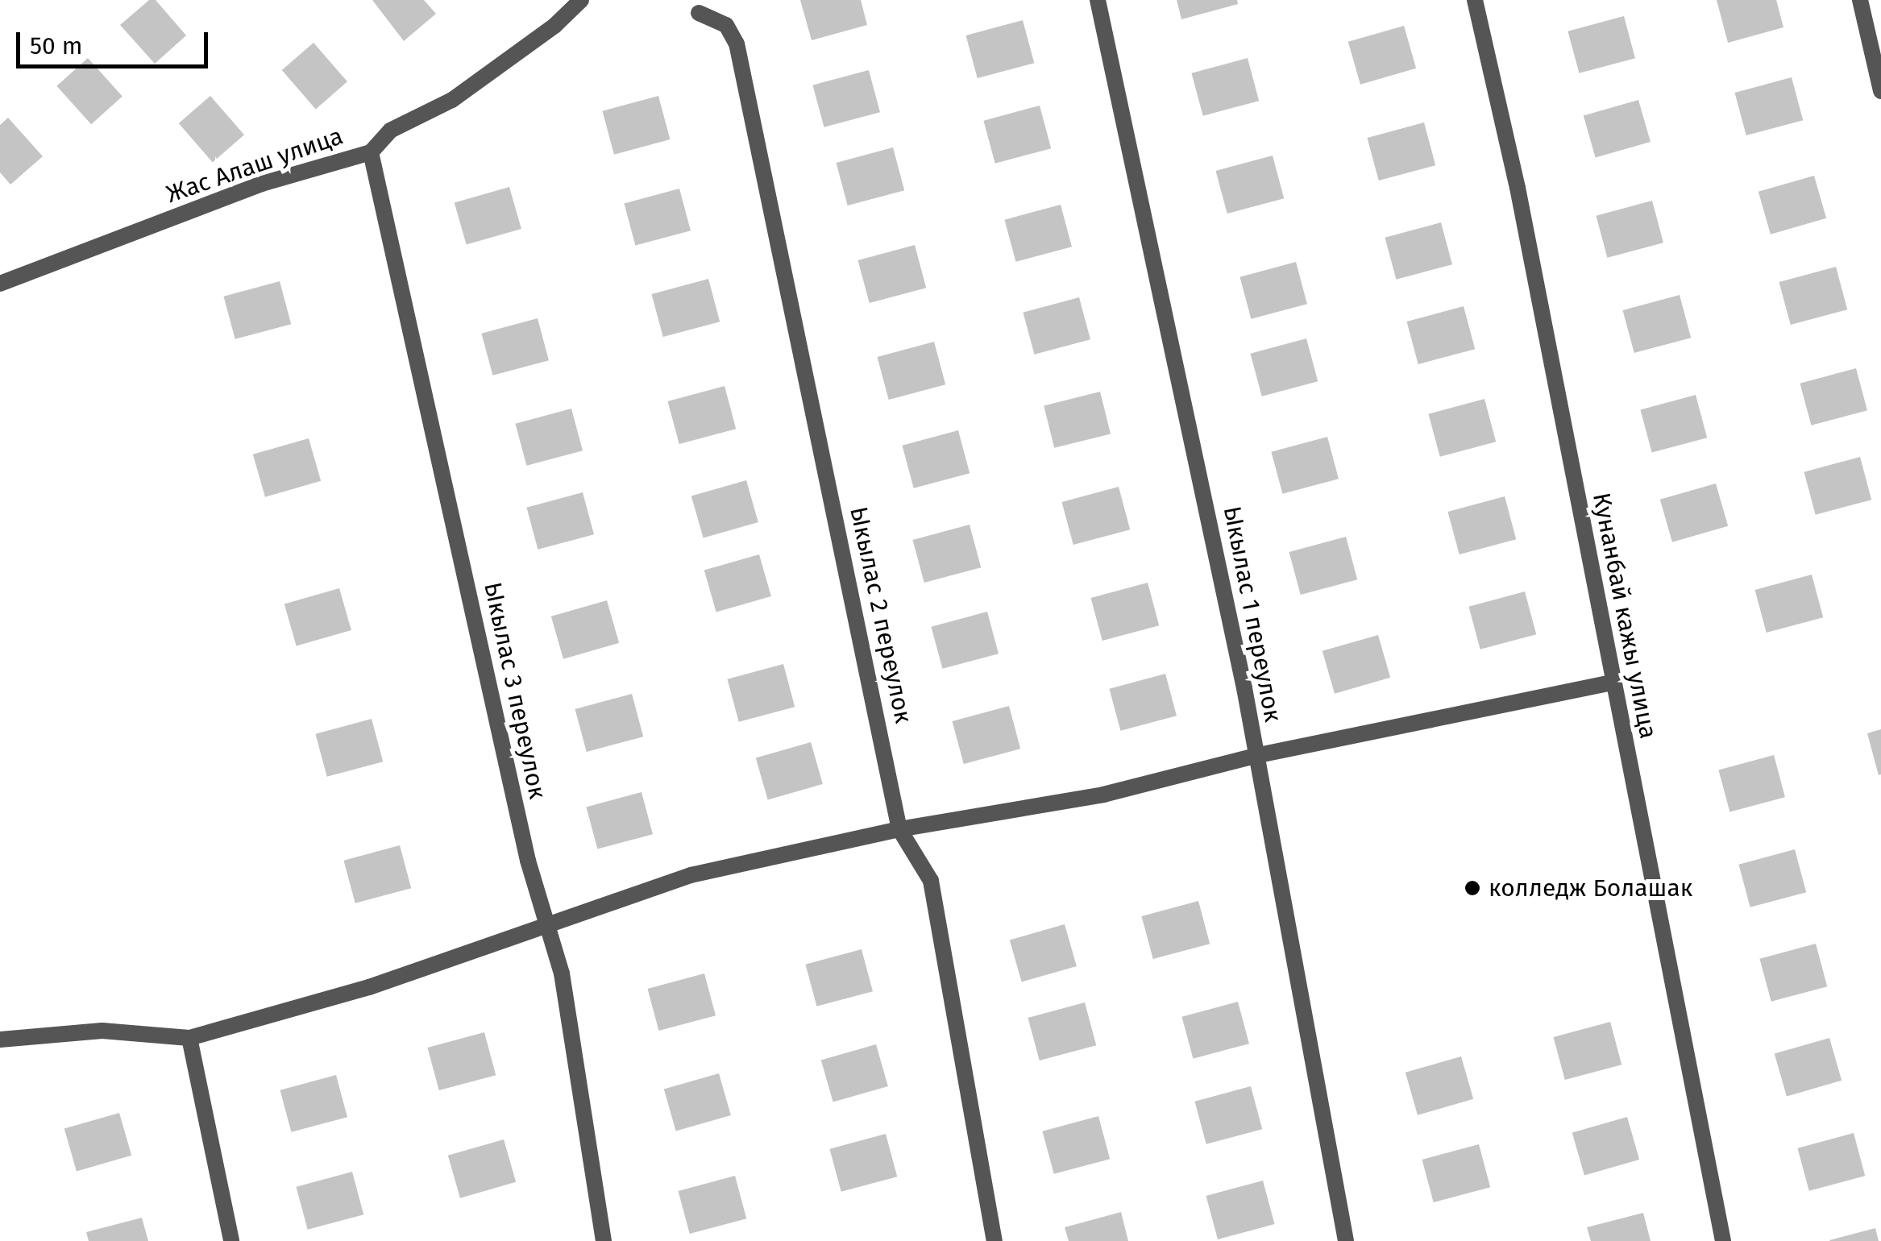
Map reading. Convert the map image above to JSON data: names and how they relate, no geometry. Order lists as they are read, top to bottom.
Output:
{
  "streets": {
    "street": [
      "Жас Алаш улица",
      "Ыкылас 1 переулок",
      "Ыкылас 2 переулок",
      "Кунанбай кажы улица",
      "Ыкылас 3 переулок"
    ]
  },
  "crossings": [
    ["Жас Алаш улица", "Ыкылас 3 переулок"]
  ],
  "places": ["колледж Болашак"],
  "scale_bar": "50 m"
}
